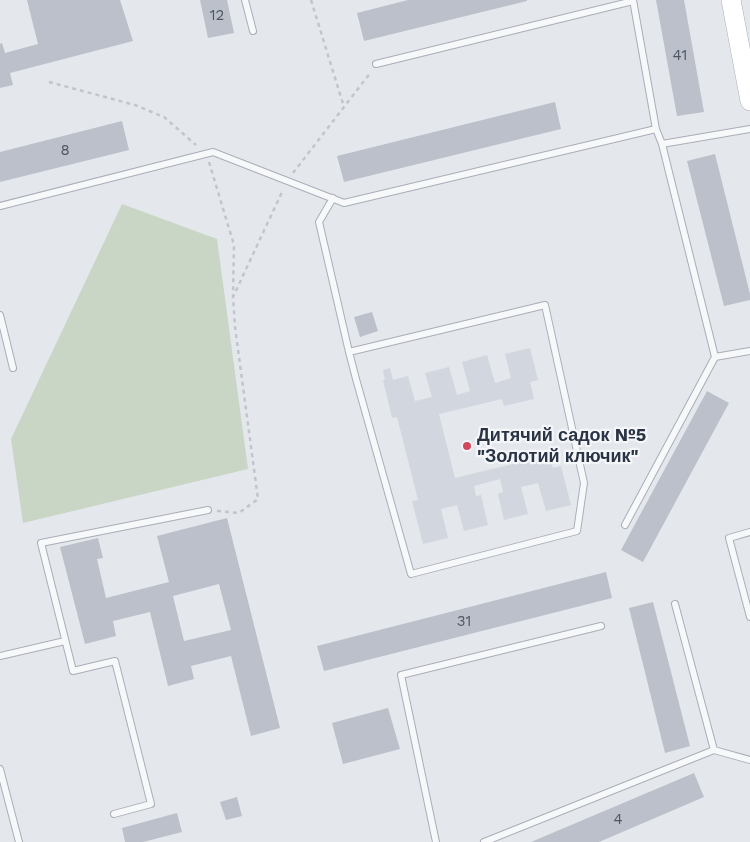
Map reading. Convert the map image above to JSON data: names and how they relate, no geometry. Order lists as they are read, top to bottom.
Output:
{
  "places": ["Дитячий садок №5 \"Золотий ключик\""],
  "house_numbers": [
    "12",
    "41",
    "8",
    "31",
    "4"
  ]
}
